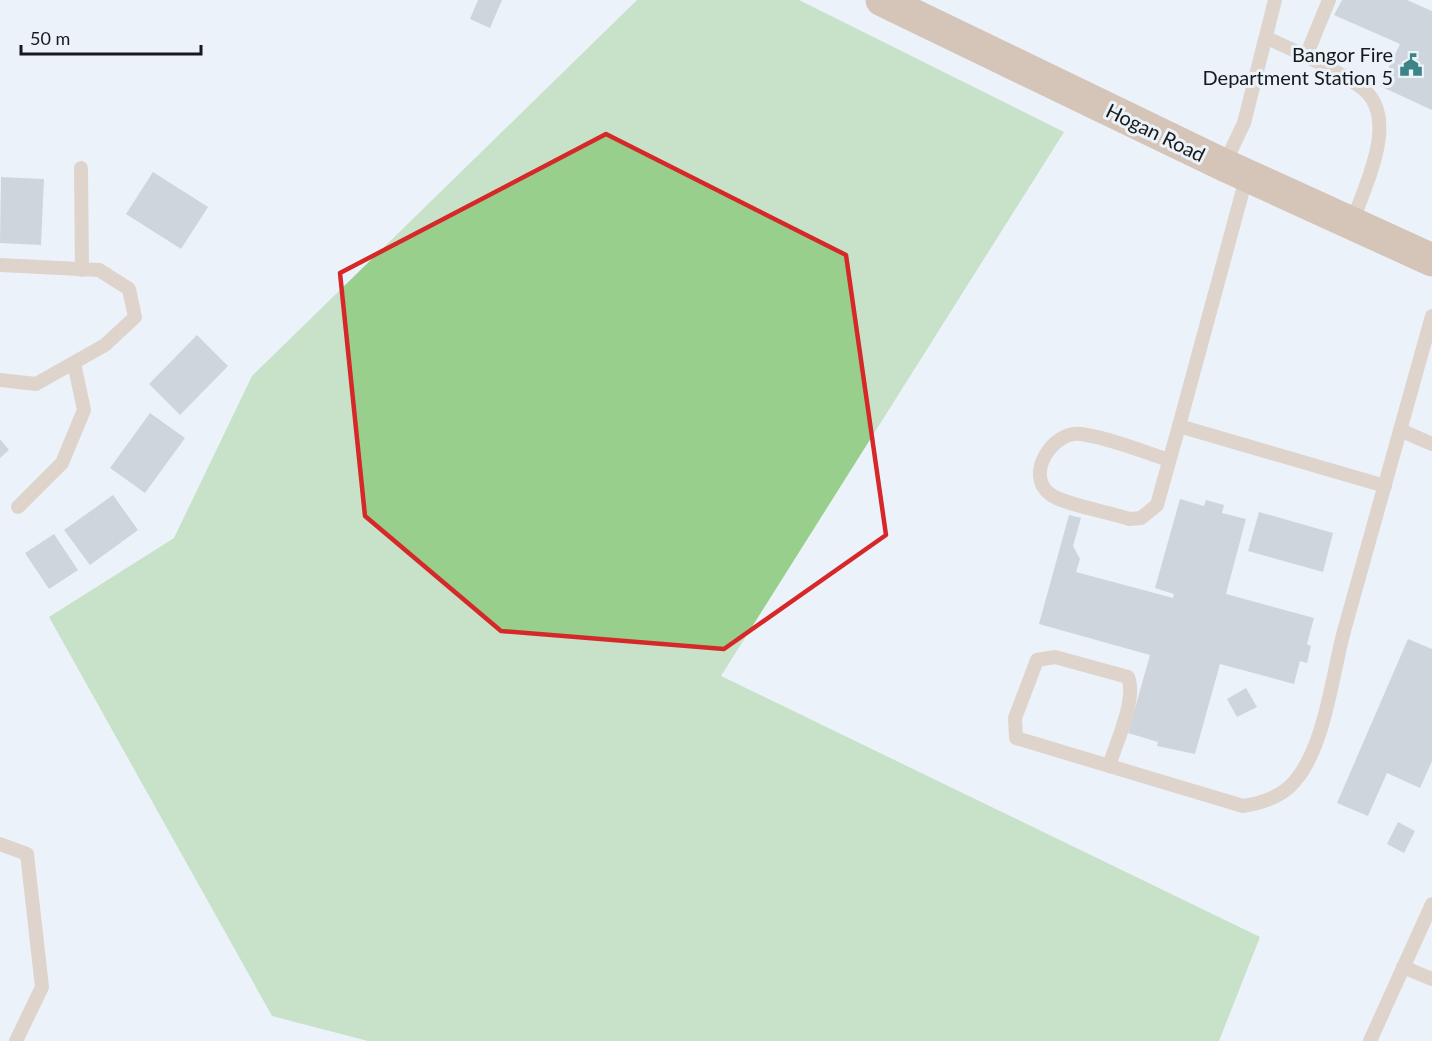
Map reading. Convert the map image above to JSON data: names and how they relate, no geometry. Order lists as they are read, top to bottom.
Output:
{
  "streets": {
    "main road": ["Hogan Road"]
  },
  "places": {
    "public building": ["Bangor Fire Department Station 5"]
  },
  "scale_bar": "50 m"
}
